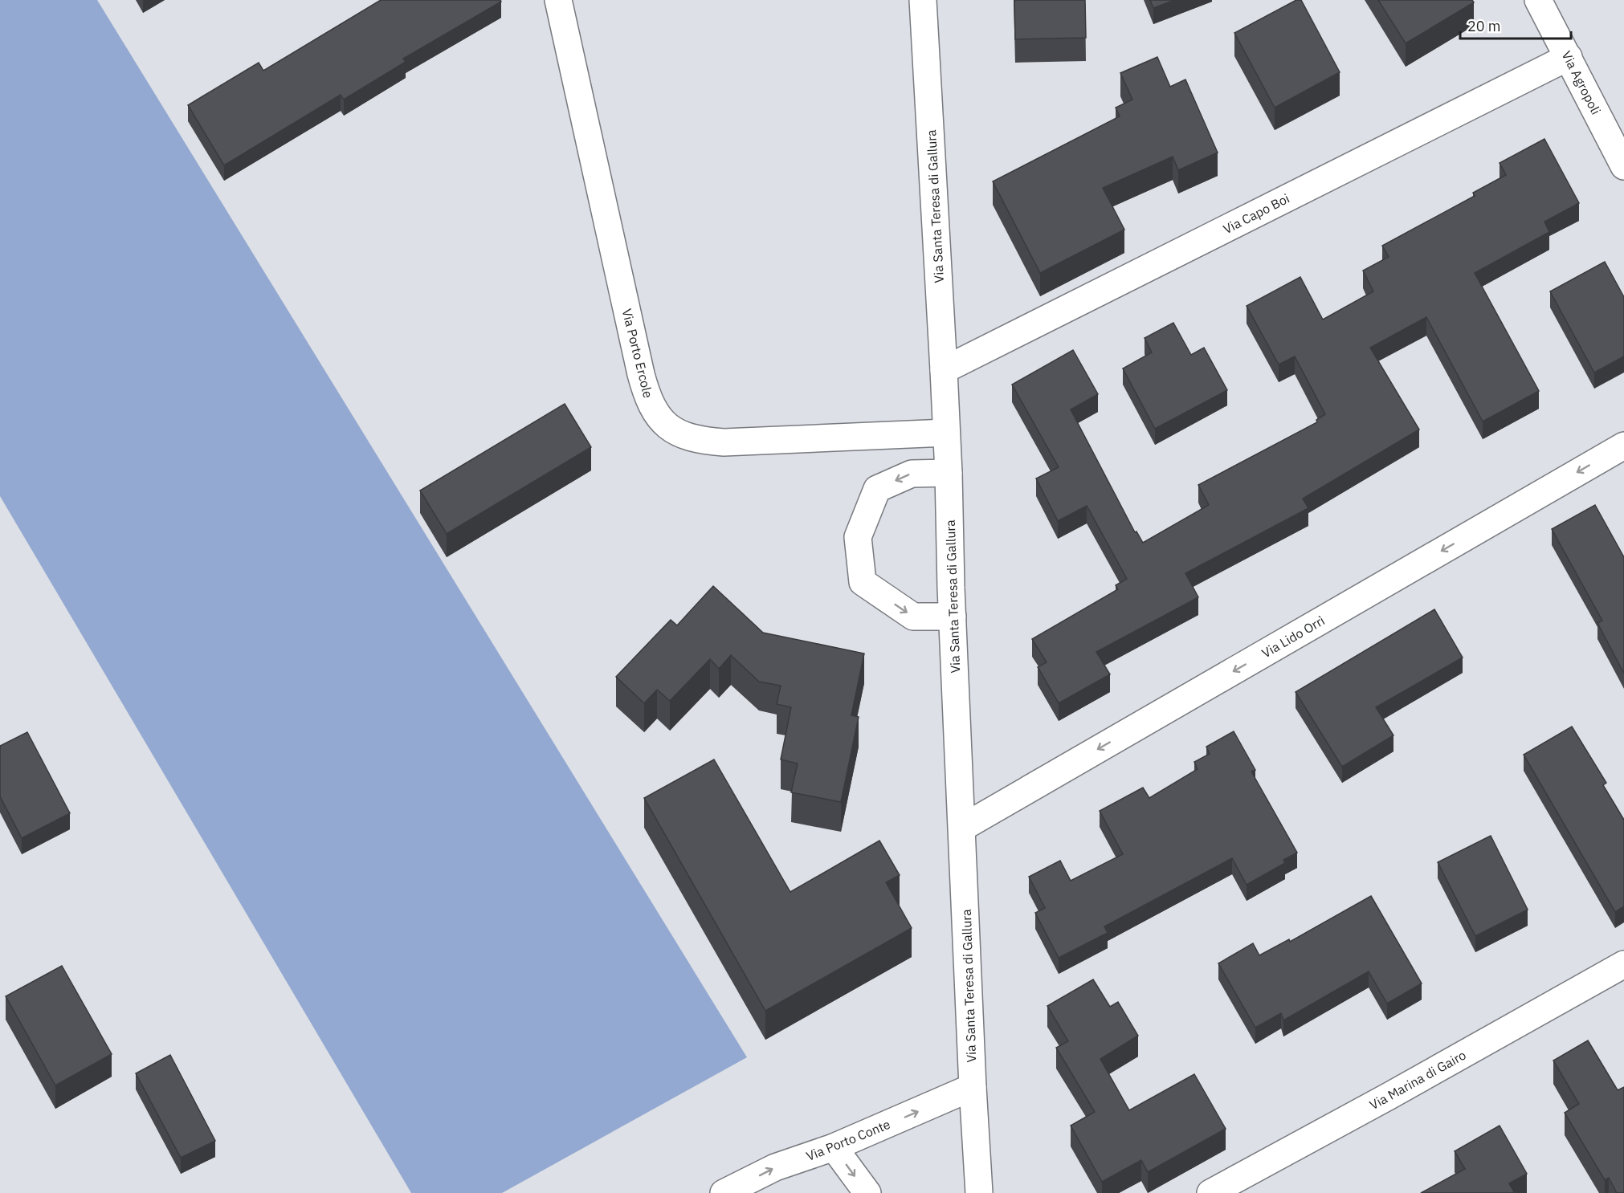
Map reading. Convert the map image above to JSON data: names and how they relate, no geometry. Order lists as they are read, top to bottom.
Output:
{
  "streets": {
    "street": [
      "Via Agropoli",
      "Via Santa Teresa di Gallura",
      "Via Capo Boi",
      "Via Porto Ercole",
      "Via Lido Orrì",
      "Via Marina di Gairo",
      "Via Porto Conte"
    ]
  },
  "crossings": [
    ["Via Agropoli", "Via Capo Boi"],
    ["Via Santa Teresa di Gallura", "Via Capo Boi"],
    ["Via Santa Teresa di Gallura", "Via Porto Ercole"],
    ["Via Santa Teresa di Gallura", "Via Lido Orrì"],
    ["Via Santa Teresa di Gallura", "Via Porto Conte"]
  ],
  "one_way": ["Via Lido Orrì", "Via Porto Conte"],
  "scale_bar": "20 m"
}
